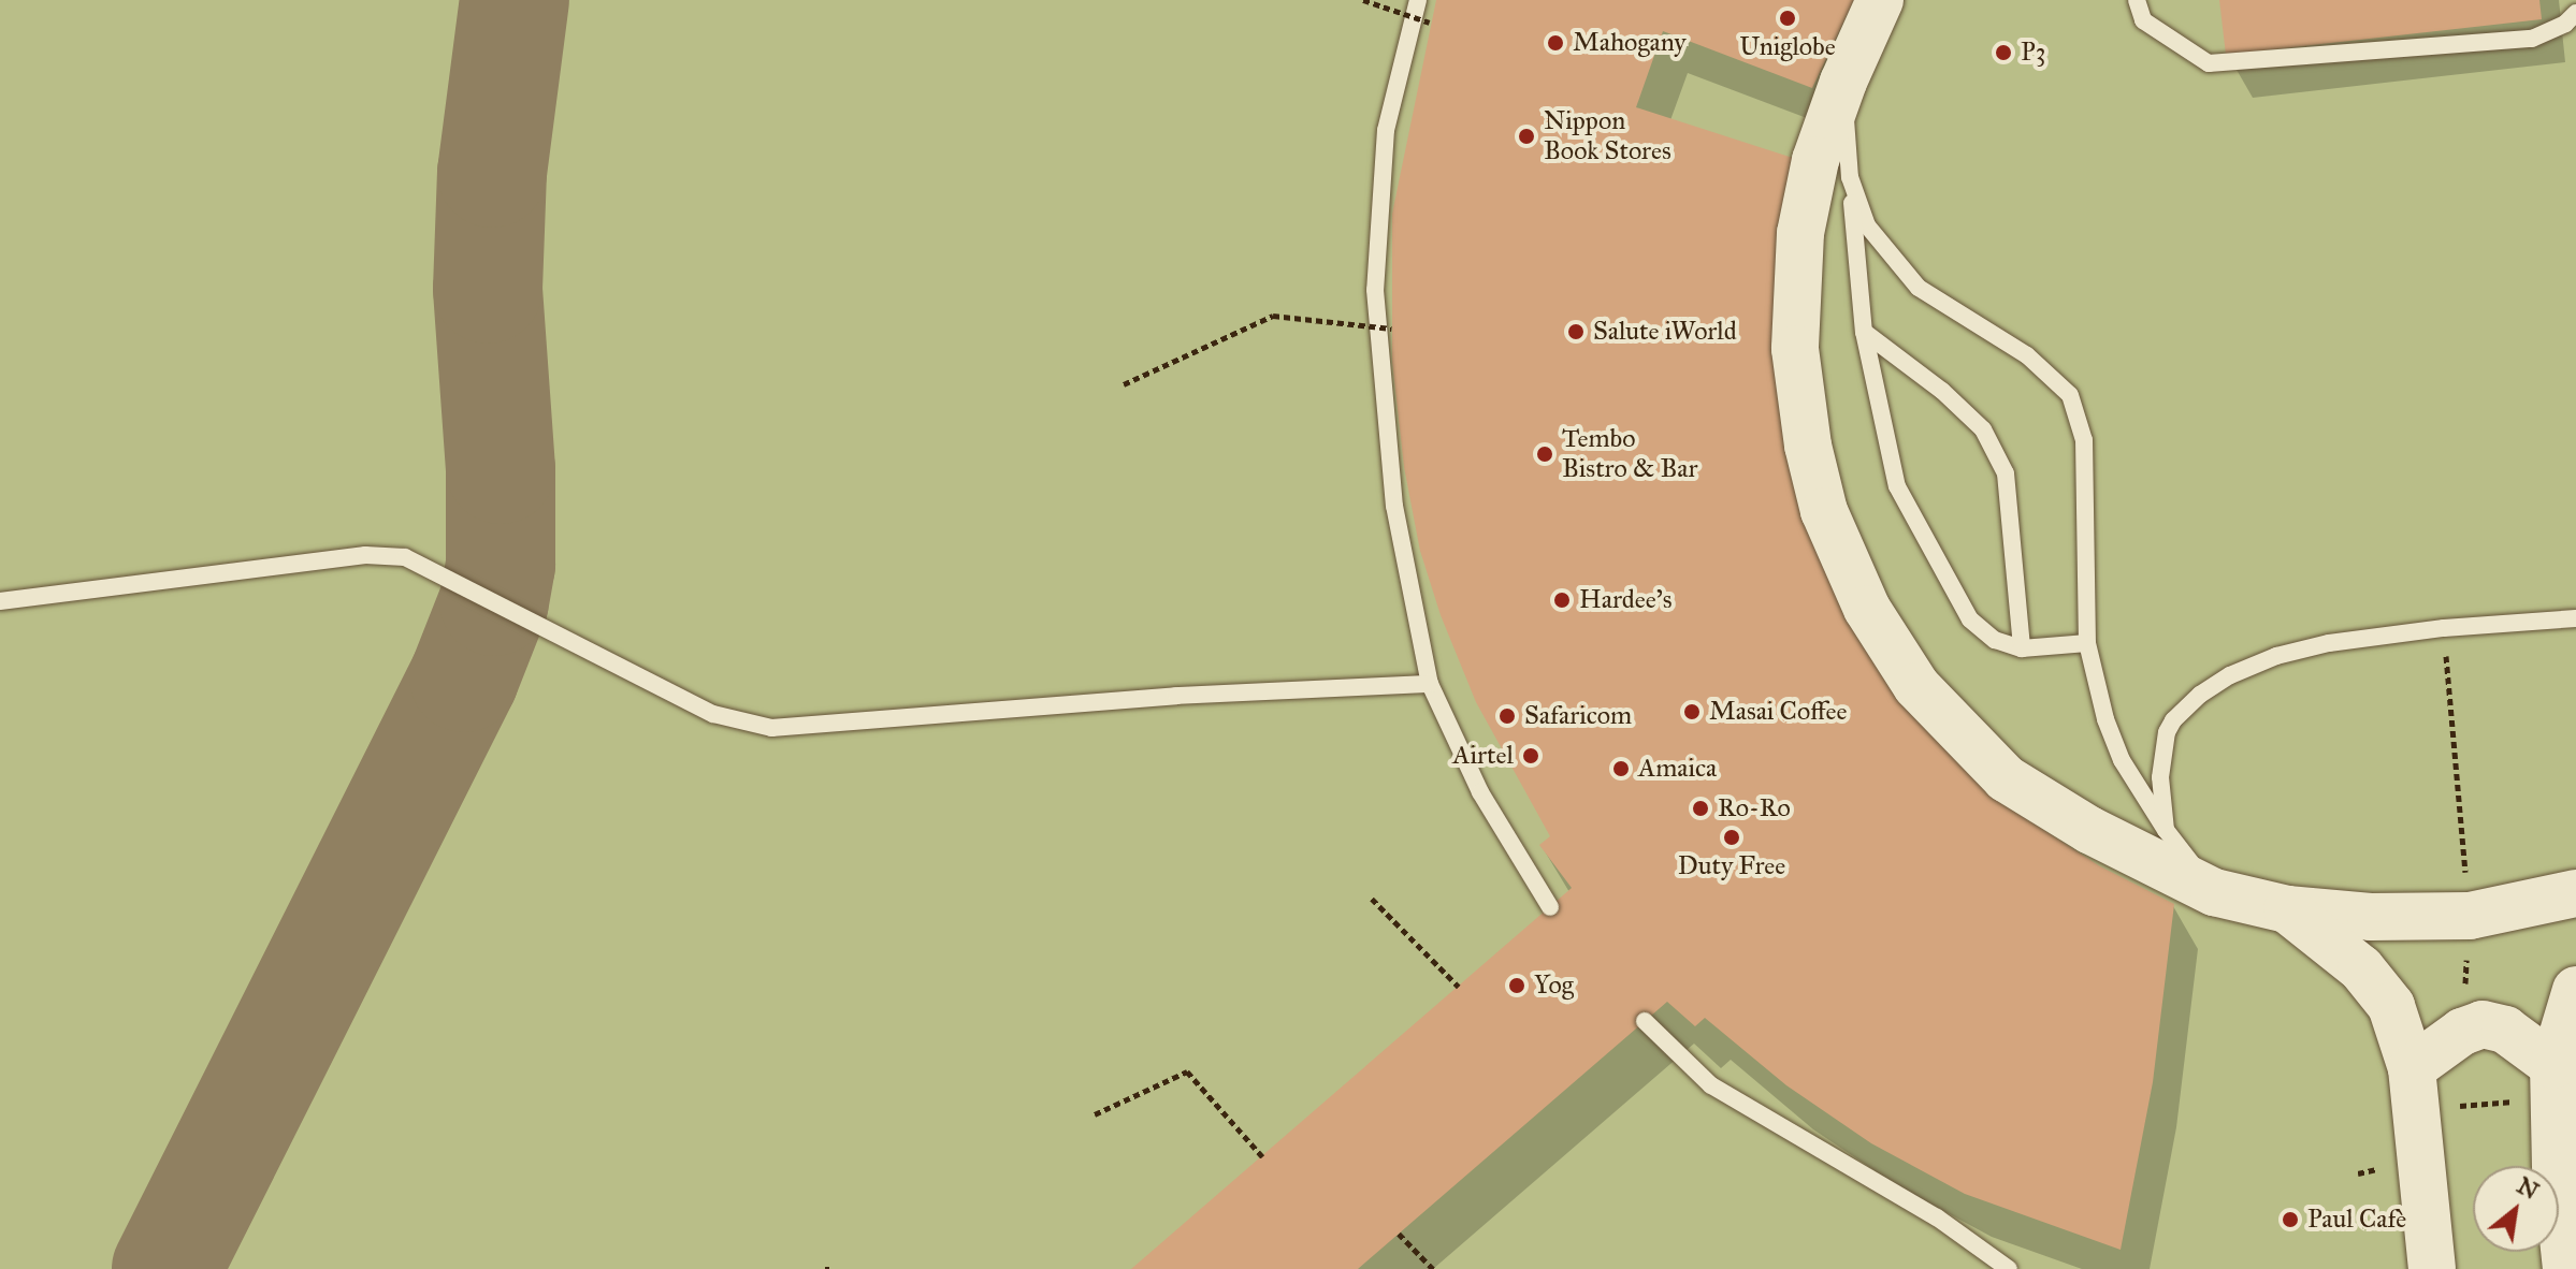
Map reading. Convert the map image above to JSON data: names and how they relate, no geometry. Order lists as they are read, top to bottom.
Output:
{
  "places": [
    "Uniglobe",
    "Mahogany",
    "P3",
    "Nippon Book Stores",
    "Salute iWorld",
    "Tembo Bistro & Bar",
    "Hardee's",
    "Masai Coffee",
    "Safaricom",
    "Airtel",
    "Amaica",
    "Ro-Ro",
    "Duty Free",
    "Yog",
    "Paul Cafè"
  ],
  "north": "top right"
}
